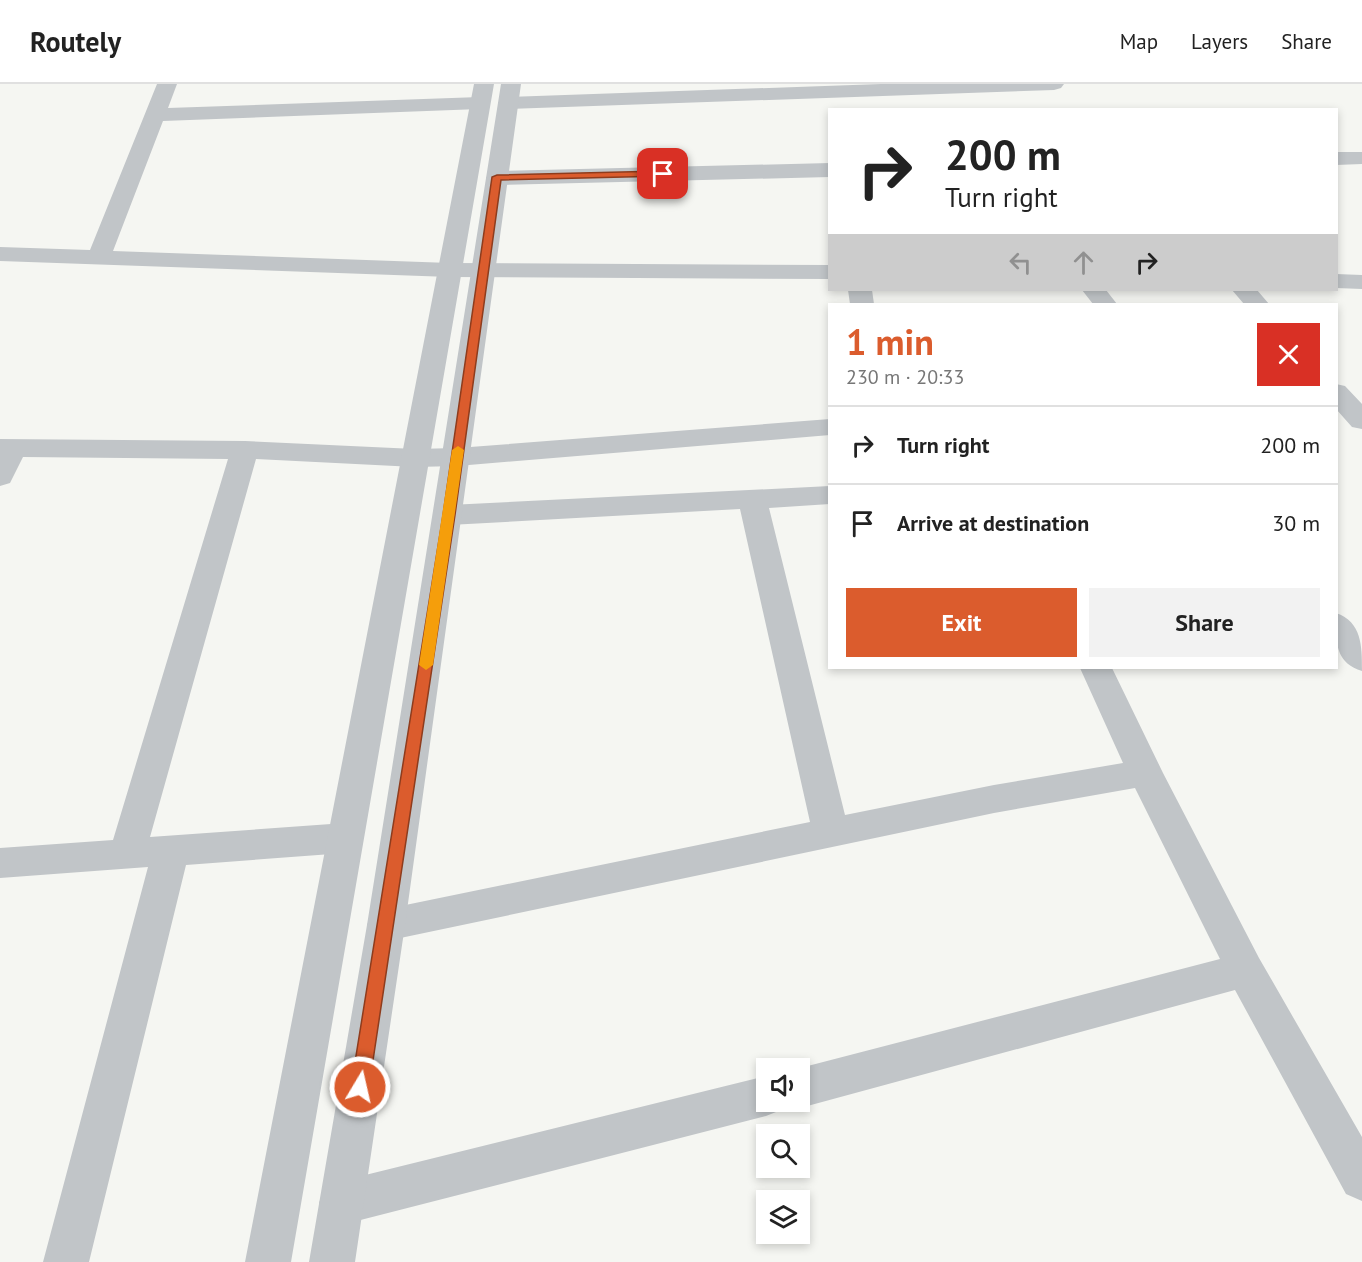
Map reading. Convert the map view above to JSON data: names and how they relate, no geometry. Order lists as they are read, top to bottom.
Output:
{
  "page": {
    "header": "Routely",
    "nav": ["Map", "Layers", "Share"],
    "turn": ["200 m", "Turn right"],
    "heading": ["1 min", "230 m · 20:33"],
    "list": [
      {
        "name": "Turn right",
        "value": "200 m"
      },
      {
        "name": "Arrive at destination",
        "value": "30 m"
      }
    ],
    "buttons": ["Exit", "Share"]
  }
}
